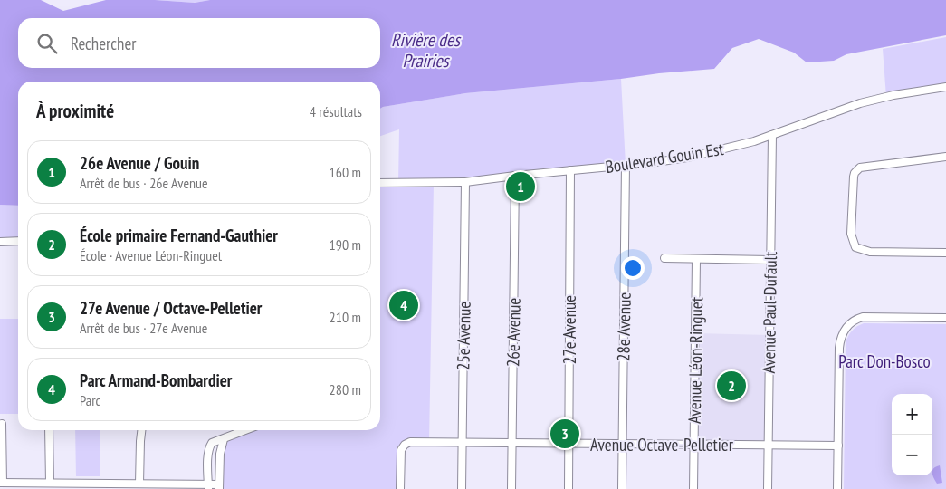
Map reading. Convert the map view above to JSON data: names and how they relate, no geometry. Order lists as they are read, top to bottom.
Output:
{
  "streets": {
    "street": [
      "Boulevard Gouin Est",
      "Avenue Paul-Dufault",
      "28e Avenue",
      "27e Avenue",
      "26e Avenue",
      "25e Avenue",
      "Avenue Léon-Ringuet",
      "Avenue Octave-Pelletier"
    ]
  },
  "crossings": [
    ["Boulevard Gouin Est", "Avenue Paul-Dufault"],
    ["Boulevard Gouin Est", "28e Avenue"],
    ["Boulevard Gouin Est", "27e Avenue"],
    ["Boulevard Gouin Est", "26e Avenue"],
    ["Boulevard Gouin Est", "25e Avenue"],
    ["Avenue Paul-Dufault", "Avenue Octave-Pelletier"],
    ["28e Avenue", "Avenue Octave-Pelletier"],
    ["27e Avenue", "Avenue Octave-Pelletier"],
    ["26e Avenue", "Avenue Octave-Pelletier"],
    ["25e Avenue", "Avenue Octave-Pelletier"],
    ["Avenue Léon-Ringuet", "Avenue Octave-Pelletier"]
  ],
  "water": ["Rivière des Prairies"],
  "parks": ["Parc Don-Bosco"],
  "page": {
    "search": "Rechercher",
    "heading": ["À proximité", "4 résultats"],
    "list": [
      {
        "mark": "1",
        "name": "26e Avenue / Gouin",
        "note": "Arrêt de bus · 26e Avenue",
        "value": "160 m"
      },
      {
        "mark": "2",
        "name": "École primaire Fernand-Gauthier",
        "note": "École · Avenue Léon-Ringuet",
        "value": "190 m"
      },
      {
        "mark": "3",
        "name": "27e Avenue / Octave-Pelletier",
        "note": "Arrêt de bus · 27e Avenue",
        "value": "210 m"
      },
      {
        "mark": "4",
        "name": "Parc Armand-Bombardier",
        "note": "Parc",
        "value": "280 m"
      }
    ],
    "pins": [
      "1",
      "4",
      "2",
      "3"
    ],
    "map_buttons": ["+", "−"]
  }
}
